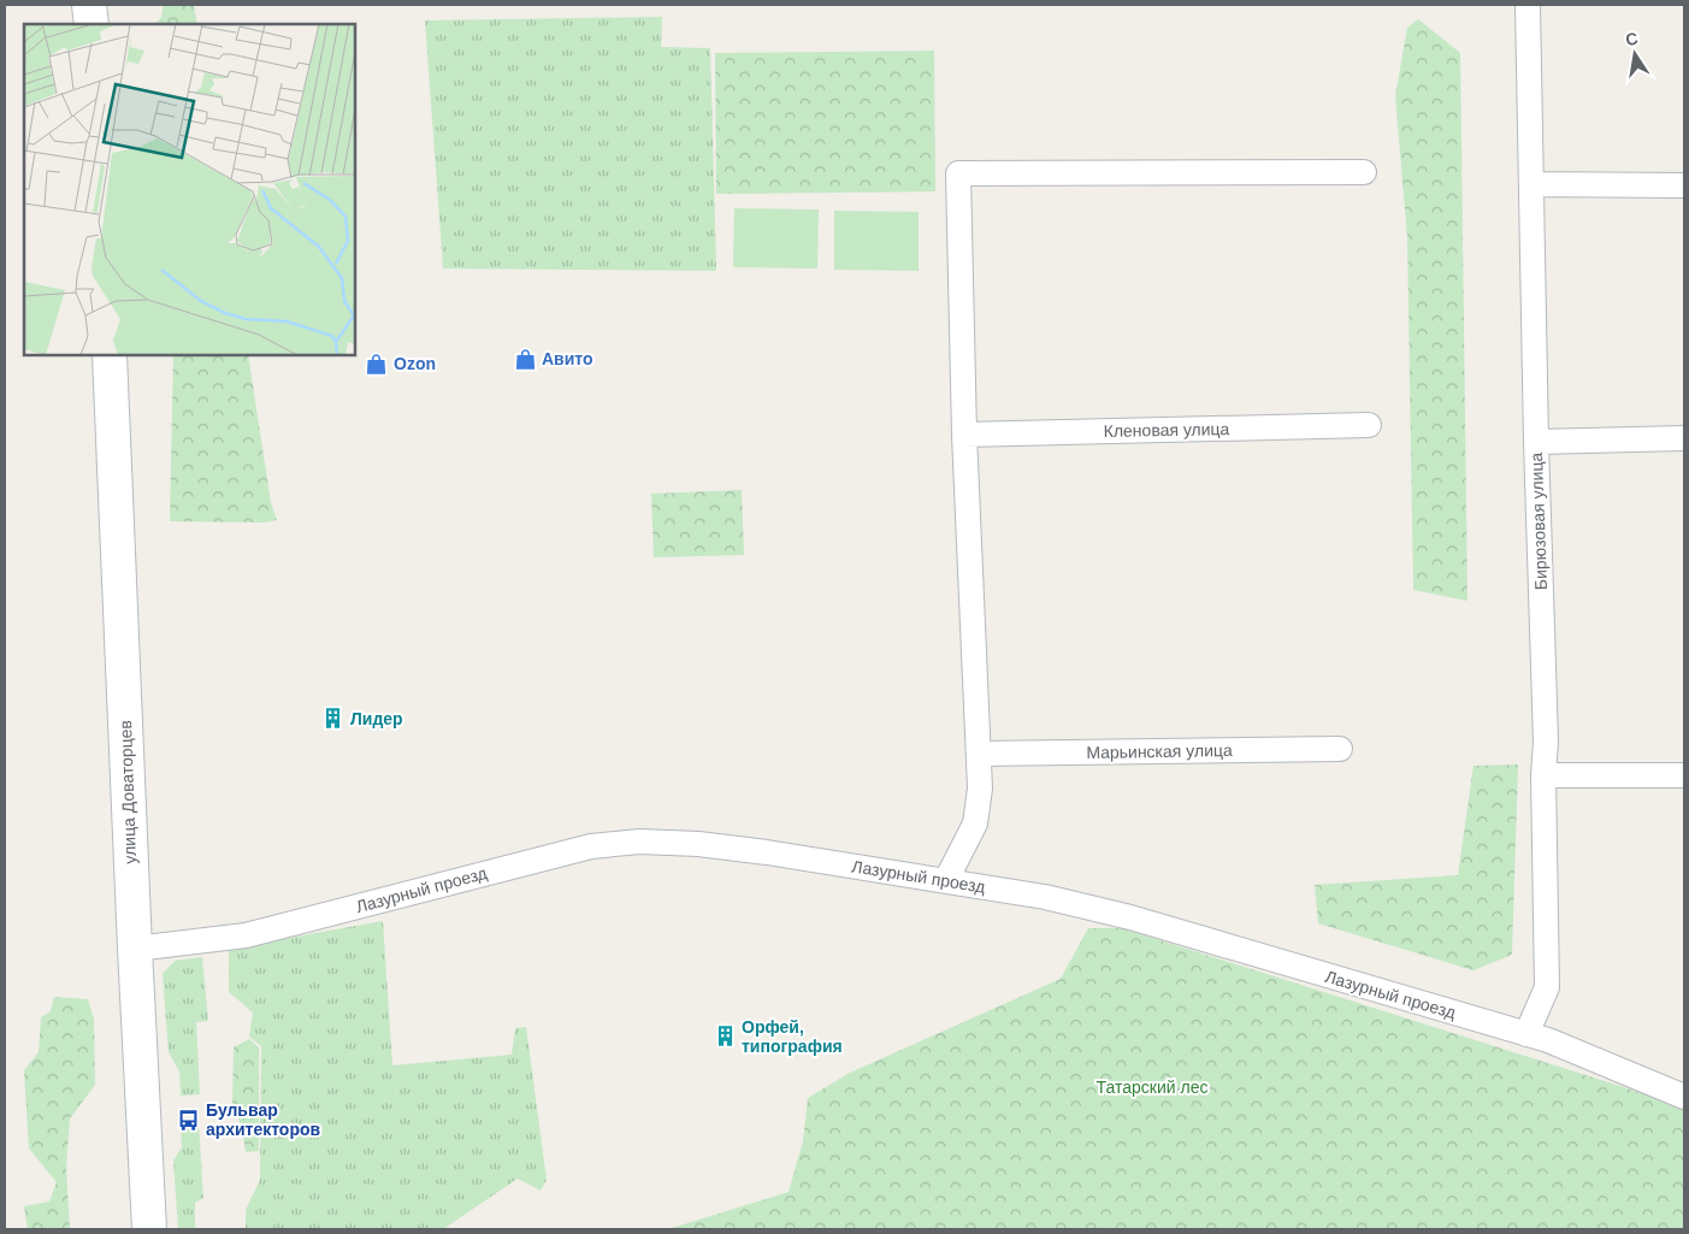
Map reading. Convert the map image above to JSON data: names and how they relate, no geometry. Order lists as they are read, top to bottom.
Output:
{
  "streets": {
    "main road": ["улица Доваторцев"],
    "street": [
      "Кленовая улица",
      "Бирюзовая улица",
      "Марьинская улица",
      "Лазурный проезд"
    ]
  },
  "crossings": [
    ["Бирюзовая улица", "Лазурный проезд"],
    ["улица Доваторцев", "Лазурный проезд"]
  ],
  "parks": ["Татарский лес"],
  "places": {
    "shop": ["Авито", "Ozon"],
    "building": ["Лидер", "Орфей, типография"],
    "bus stop": ["Бульвар архитекторов"]
  },
  "north": "top"
}
